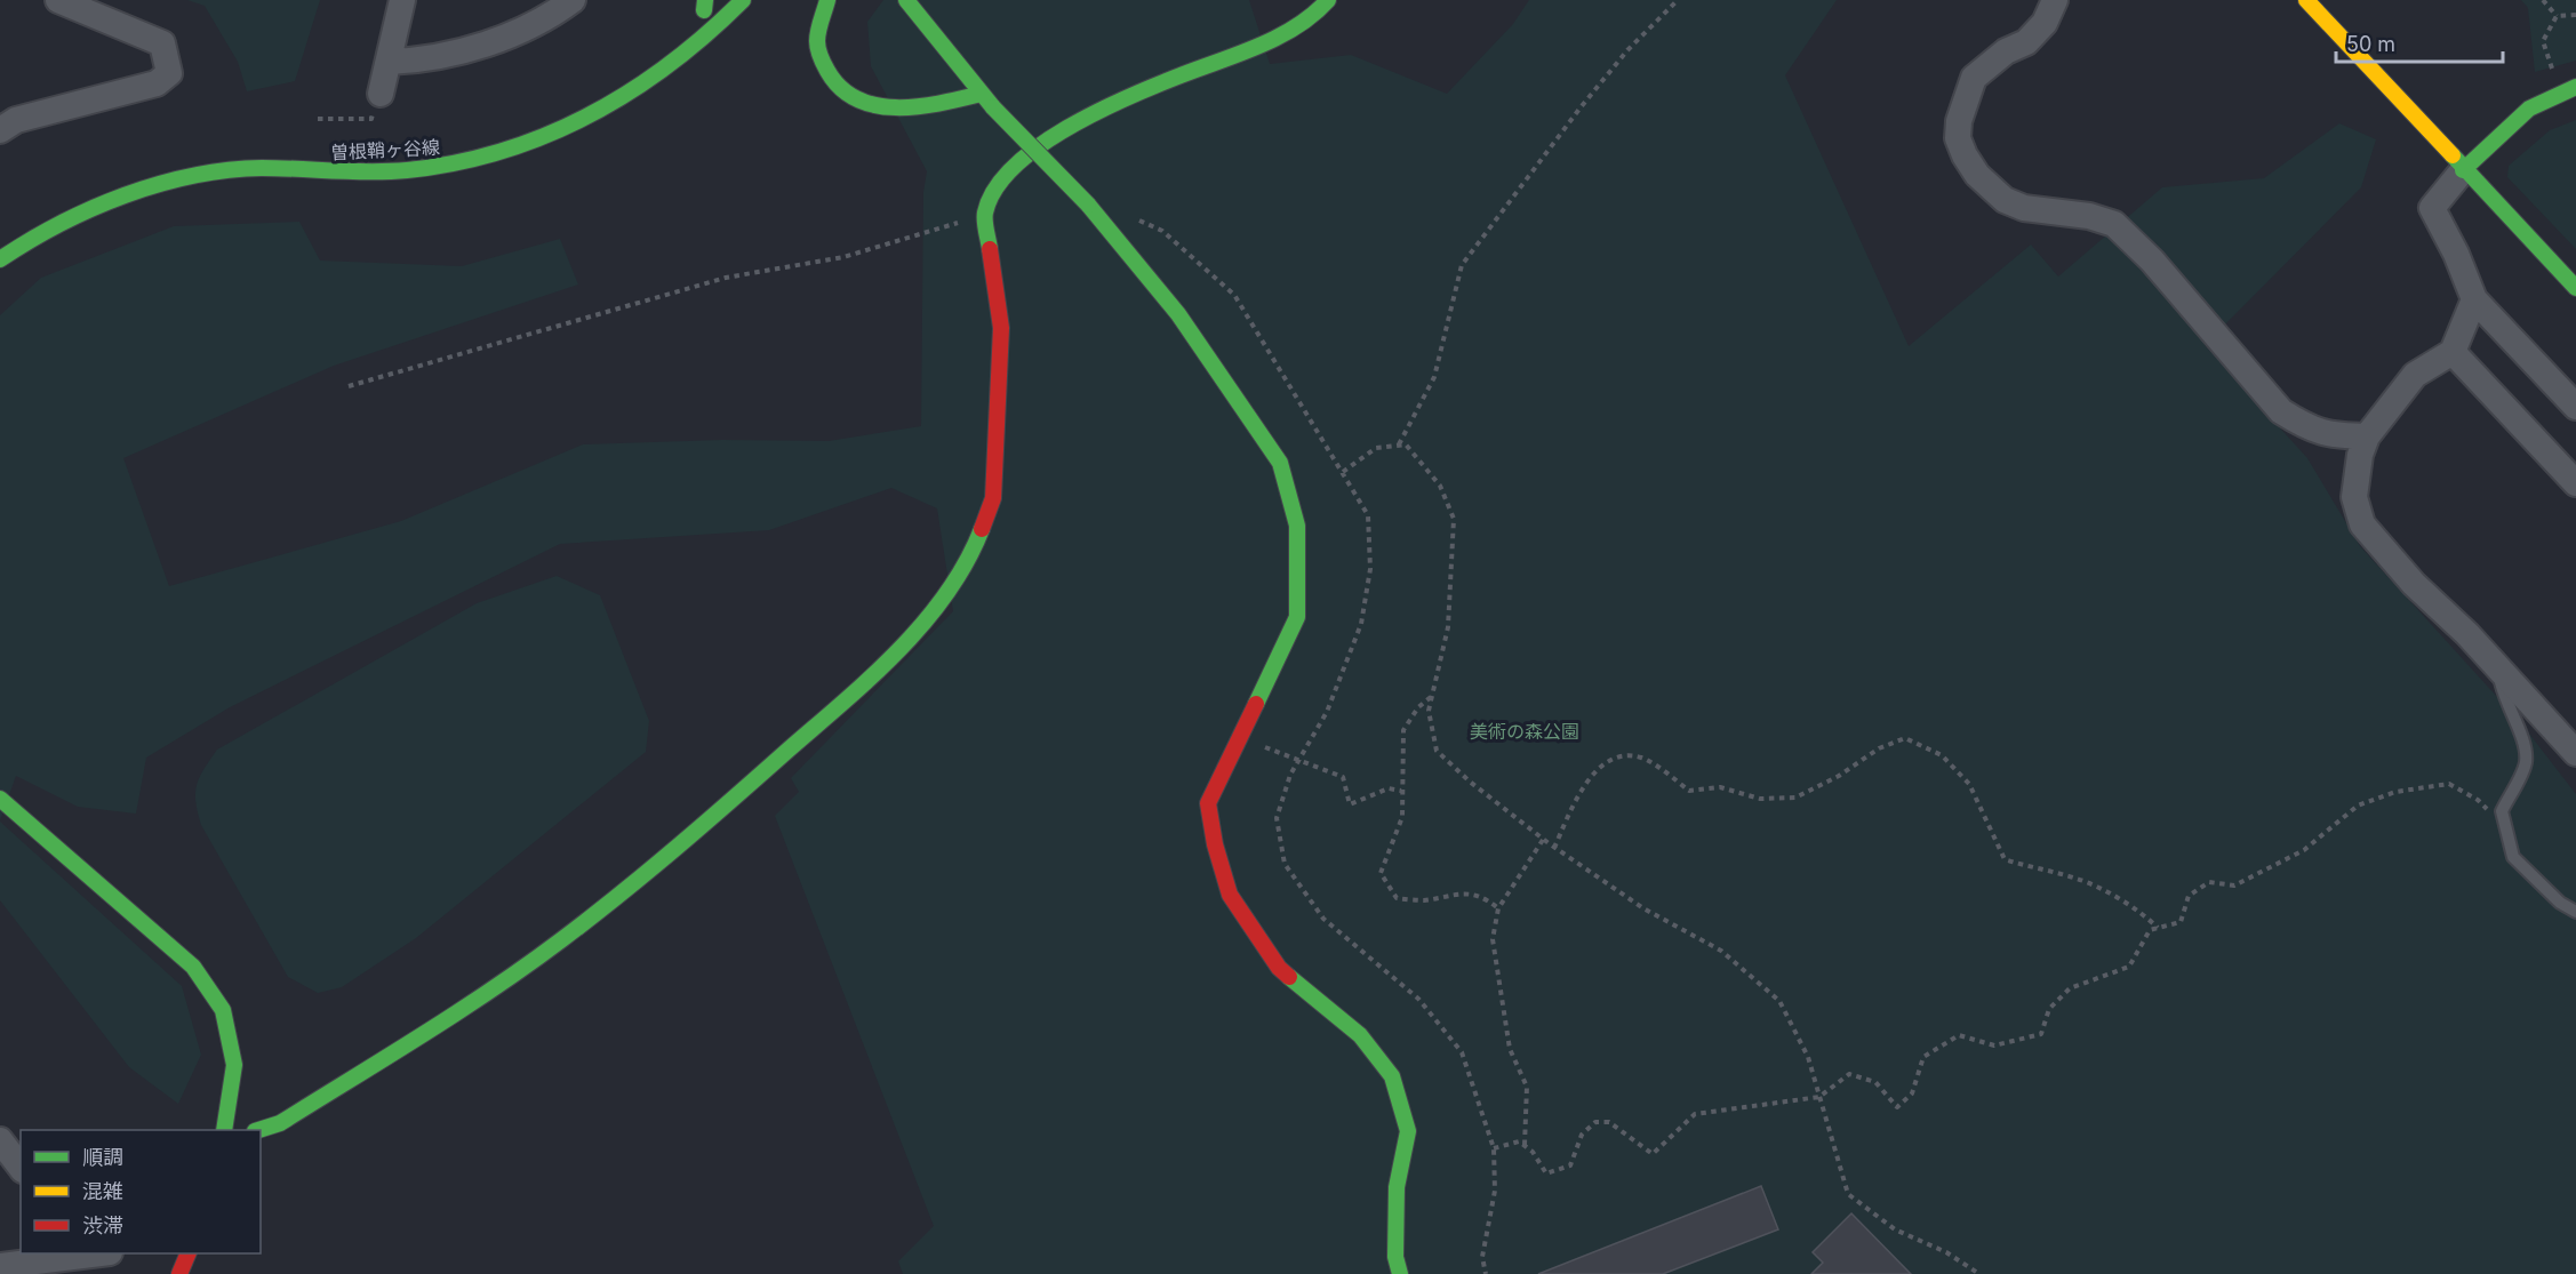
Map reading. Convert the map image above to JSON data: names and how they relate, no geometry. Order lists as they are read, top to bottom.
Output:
{
  "streets": {
    "street": ["曽根鞘ヶ谷線"]
  },
  "parks": ["美術の森公園"],
  "legend": ["順調", "混雑", "渋滞"],
  "scale_bar": "50 m"
}
